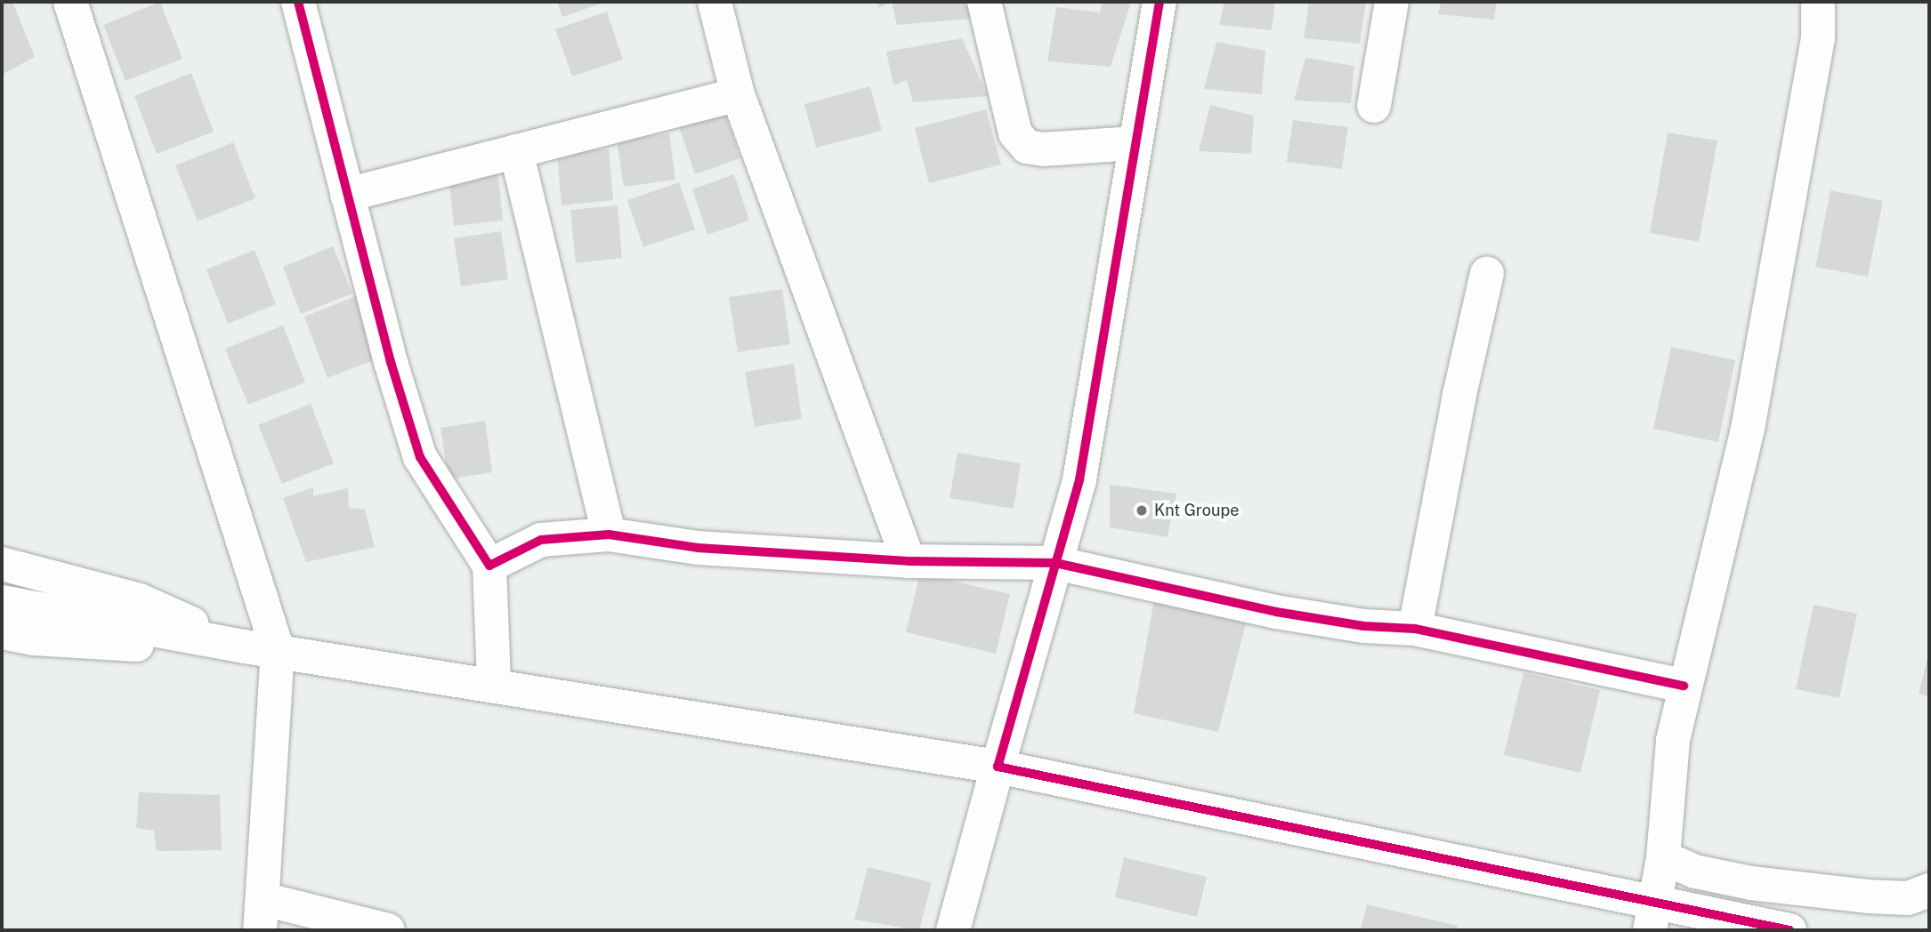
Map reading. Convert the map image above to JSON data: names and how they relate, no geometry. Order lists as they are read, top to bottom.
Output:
{
  "places": ["Knt Groupe"]
}
